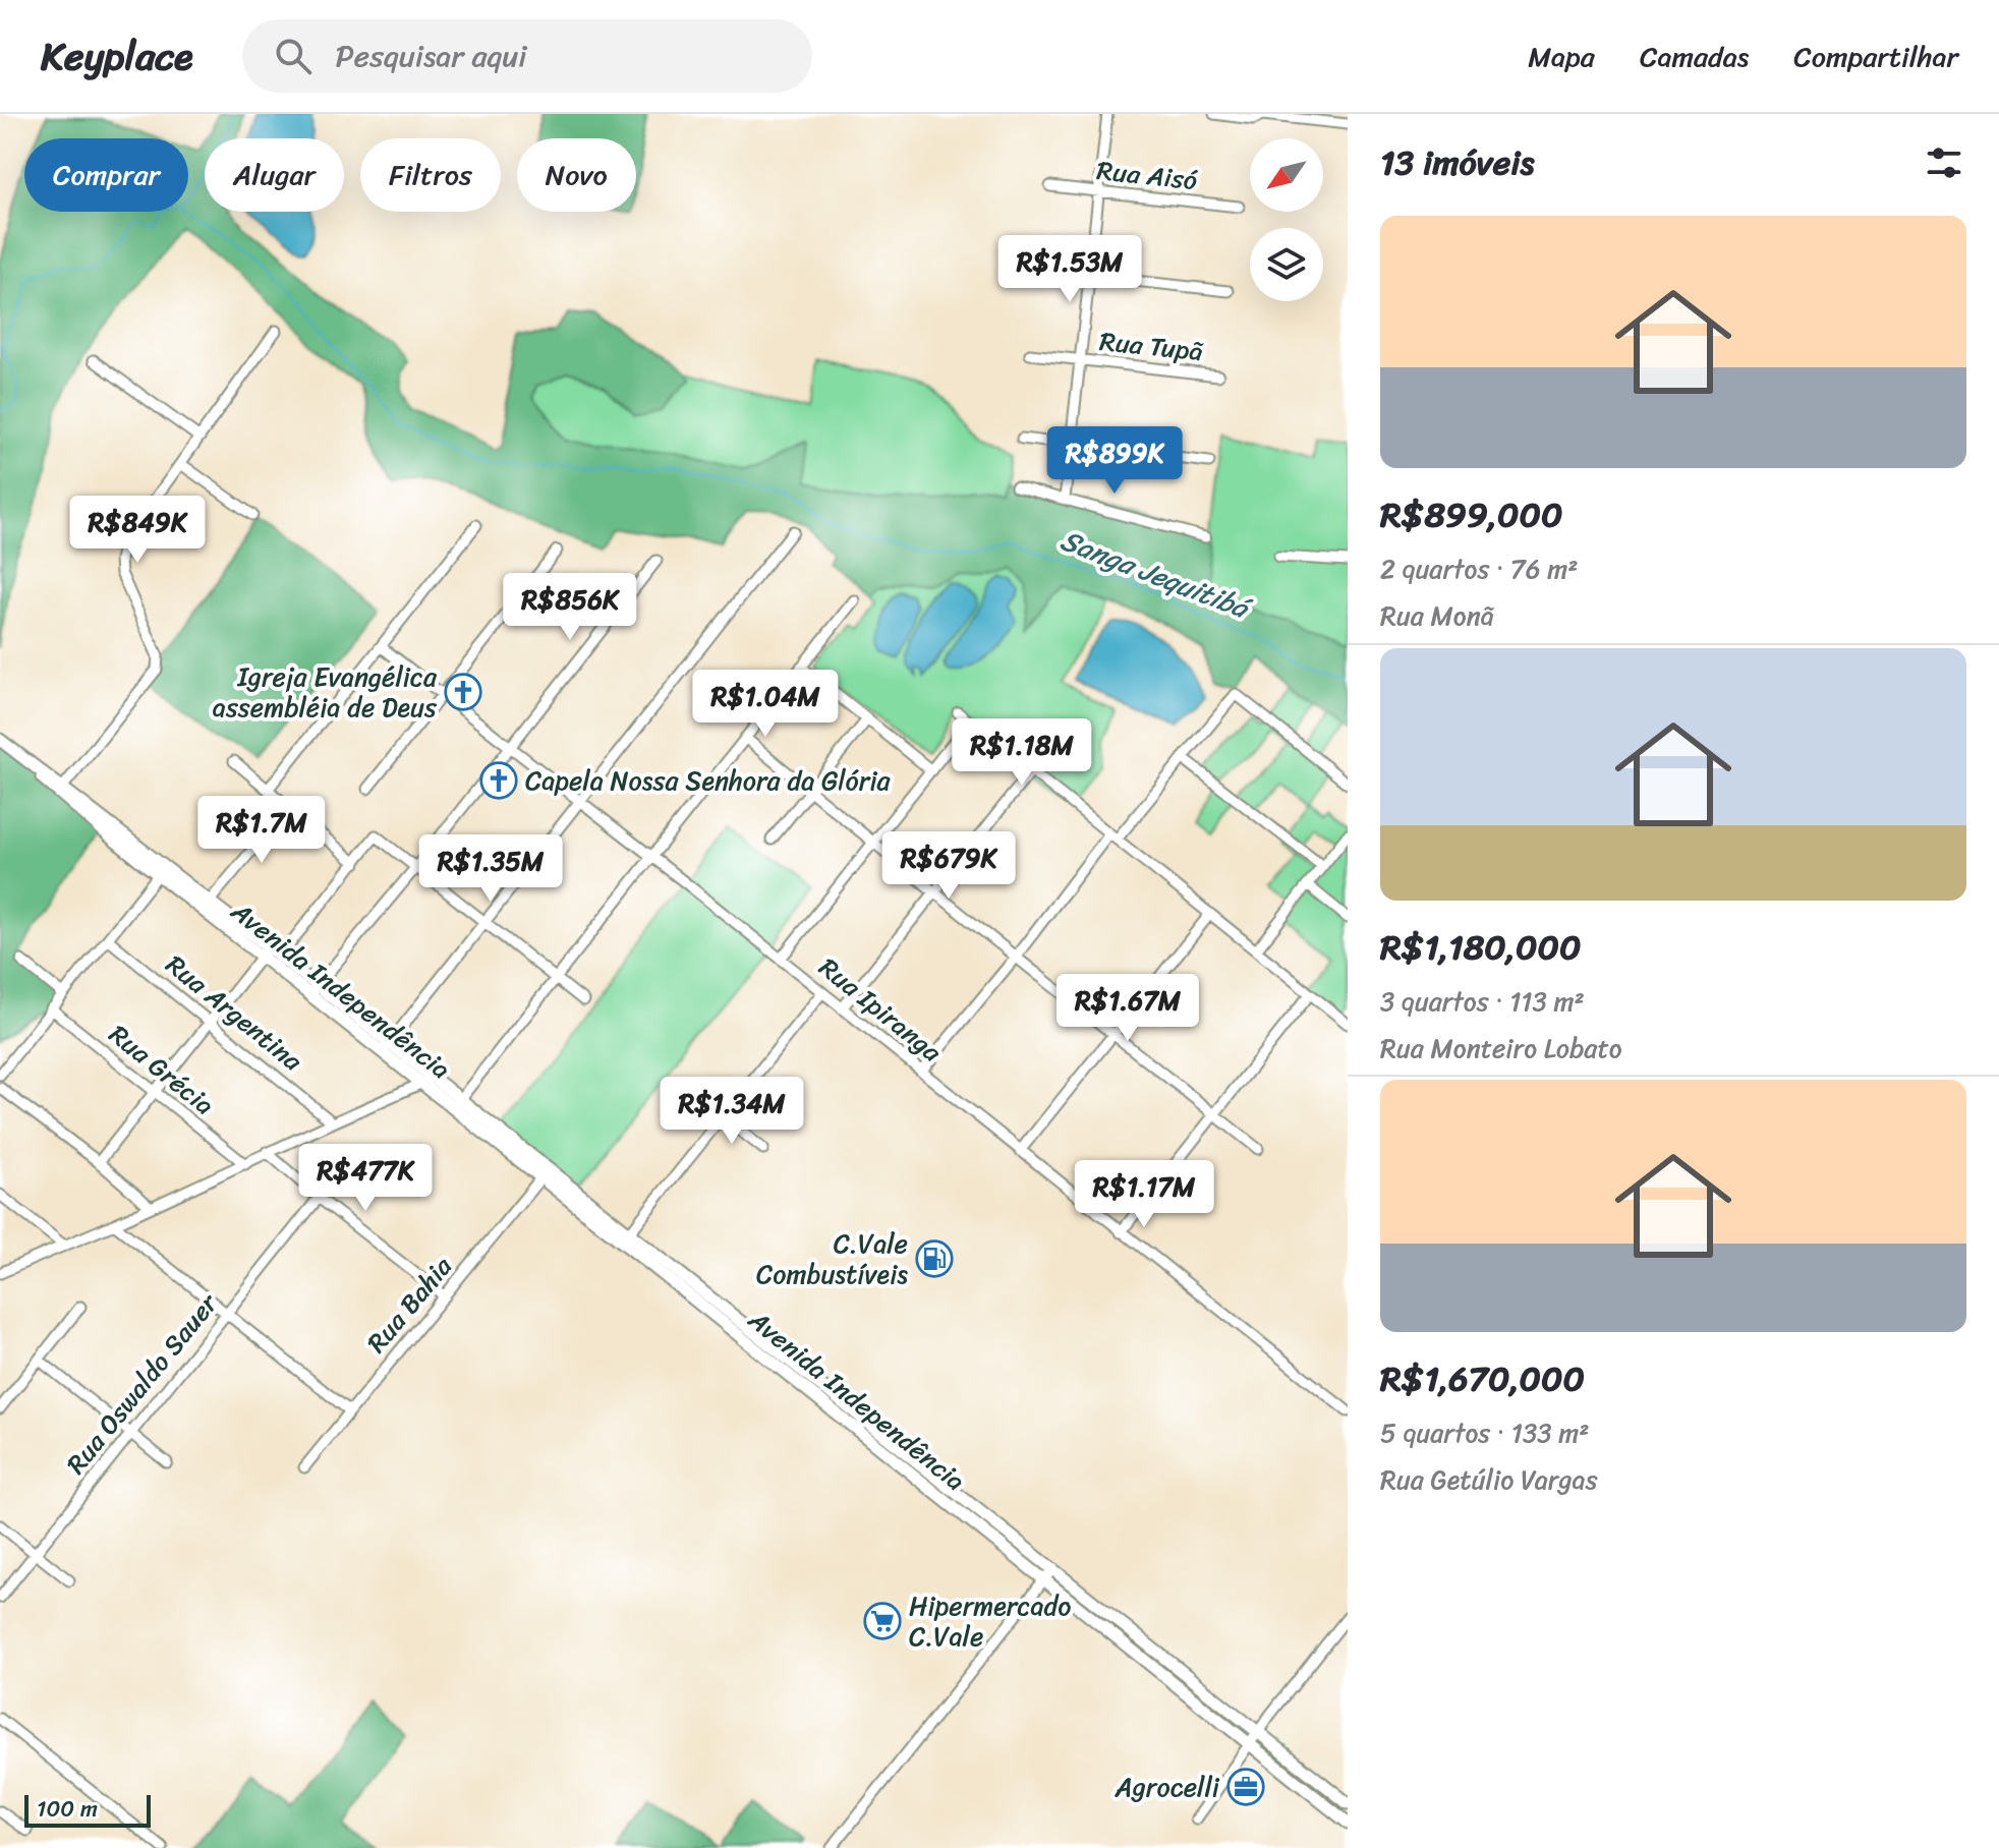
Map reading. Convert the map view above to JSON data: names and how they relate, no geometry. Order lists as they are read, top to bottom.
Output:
{
  "streets": {
    "main road": ["Avenida Independência"],
    "street": [
      "Rua Aisó",
      "Rua Tupã",
      "Rua Ipiranga",
      "Rua Argentina",
      "Rua Grécia",
      "Rua Bahia",
      "Rua Oswaldo Sauer"
    ]
  },
  "crossings": [
    ["Avenida Independência", "Rua Bahia"]
  ],
  "water": ["Sanga Jequitibá"],
  "places": {
    "church": ["Igreja Evangélica assembléia de Deus", "Capela Nossa Senhora da Glória"],
    "fuel station": ["C.Vale Combustíveis"],
    "supermarket": ["Hipermercado C.Vale"],
    "office": ["Agrocelli"]
  },
  "scale_bar": "100 m",
  "north": "bottom left",
  "page": {
    "header": "Keyplace",
    "search": "Pesquisar aqui",
    "nav": ["Mapa", "Camadas", "Compartilhar"],
    "heading": "13 imóveis",
    "chip": [
      "Comprar",
      "Alugar",
      "Filtros",
      "Novo"
    ],
    "list": [
      {
        "name": "R$899,000",
        "note": "2 quartos · 76 m² · Rua Monã"
      },
      {
        "name": "R$1,180,000",
        "note": "3 quartos · 113 m² · Rua Monteiro Lobato"
      },
      {
        "name": "R$1,670,000",
        "note": "5 quartos · 133 m² · Rua Getúlio Vargas"
      }
    ],
    "price": [
      "R$1.53M",
      "R$899K",
      "R$849K",
      "R$856K",
      "R$1.04M",
      "R$1.18M",
      "R$1.7M",
      "R$679K",
      "R$1.35M",
      "R$1.67M",
      "R$1.34M",
      "R$477K",
      "R$1.17M"
    ],
    "scale": "100 m"
  }
}
